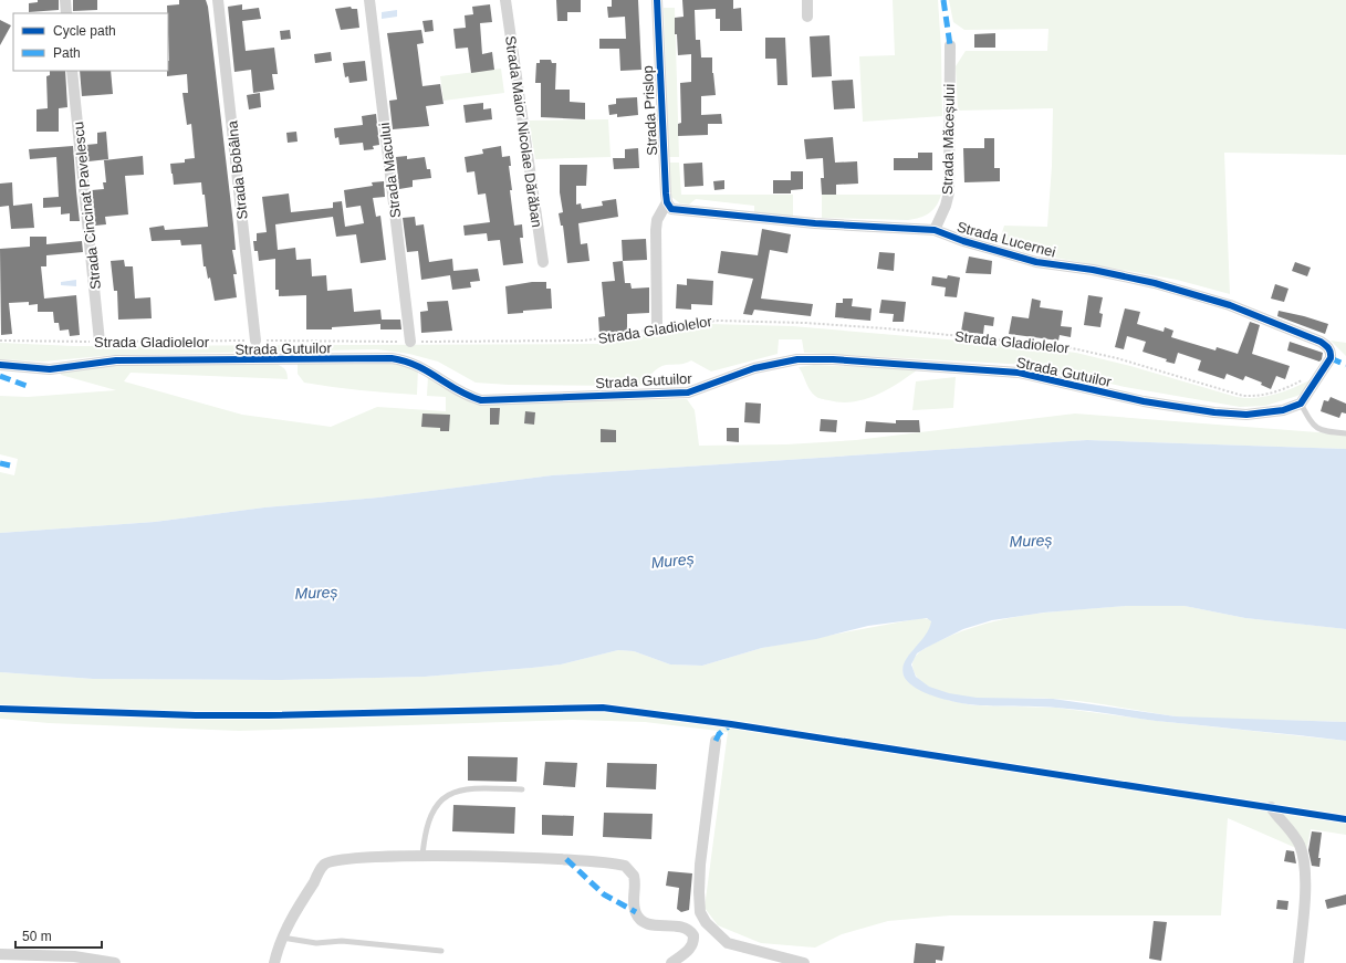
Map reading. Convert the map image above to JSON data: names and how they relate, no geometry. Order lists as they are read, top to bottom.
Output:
{
  "streets": {
    "street": [
      "Strada Prislop",
      "Strada Maior Nicolae Dărăban",
      "Strada Măceșului",
      "Strada Bobâlna",
      "Strada Macului",
      "Strada Cincinat Pavelescu",
      "Strada Lucernei",
      "Strada Gutuilor"
    ],
    "path": ["Strada Gladiolelor"]
  },
  "crossings": [
    ["Strada Prislop", "Strada Lucernei"],
    ["Strada Măceșului", "Strada Lucernei"],
    ["Strada Bobâlna", "Strada Gladiolelor"],
    ["Strada Macului", "Strada Gladiolelor"],
    ["Strada Cincinat Pavelescu", "Strada Gladiolelor"],
    ["Strada Lucernei", "Strada Gladiolelor"]
  ],
  "water": ["Mureș"],
  "legend": ["Cycle path", "Path"],
  "scale_bar": "50 m"
}
